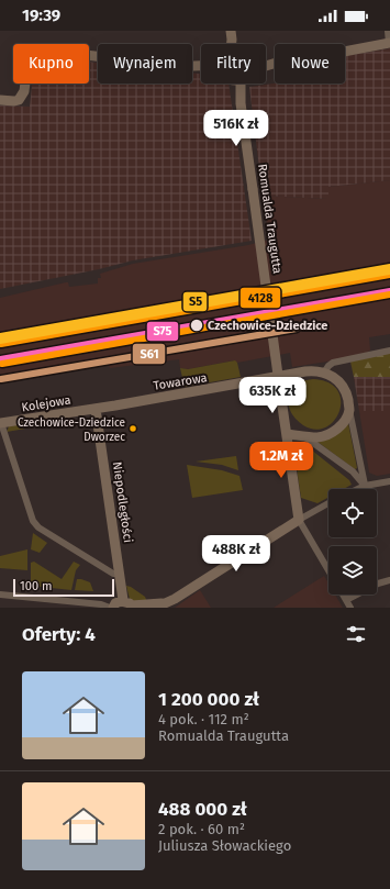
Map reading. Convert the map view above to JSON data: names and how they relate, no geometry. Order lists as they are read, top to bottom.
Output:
{
  "streets": {
    "street": [
      "Romualda Traugutta",
      "Towarowa",
      "Kolejowa",
      "Niepodległości"
    ]
  },
  "crossings": [
    ["Towarowa", "Kolejowa"],
    ["Towarowa", "Niepodległości"],
    ["Kolejowa", "Niepodległości"]
  ],
  "places": ["Czechowice-Dziedzice", "Czechowice-Dziedzice Dworzec"],
  "lines": [
    "transit line S5",
    "transit line 4128",
    "transit line S75",
    "transit line S61"
  ],
  "scale_bar": "100 m",
  "page": {
    "status": "19:39",
    "chip": [
      "Kupno",
      "Wynajem",
      "Filtry",
      "Nowe"
    ],
    "price": [
      "516K zł",
      "635K zł",
      "1.2M zł",
      "488K zł"
    ],
    "scale": "100 m",
    "heading": "Oferty: 4",
    "list": [
      {
        "name": "1 200 000 zł",
        "note": "4 pok. · 112 m² · Romualda Traugutta"
      },
      {
        "name": "488 000 zł",
        "note": "2 pok. · 60 m² · Juliusza Słowackiego"
      }
    ]
  }
}
